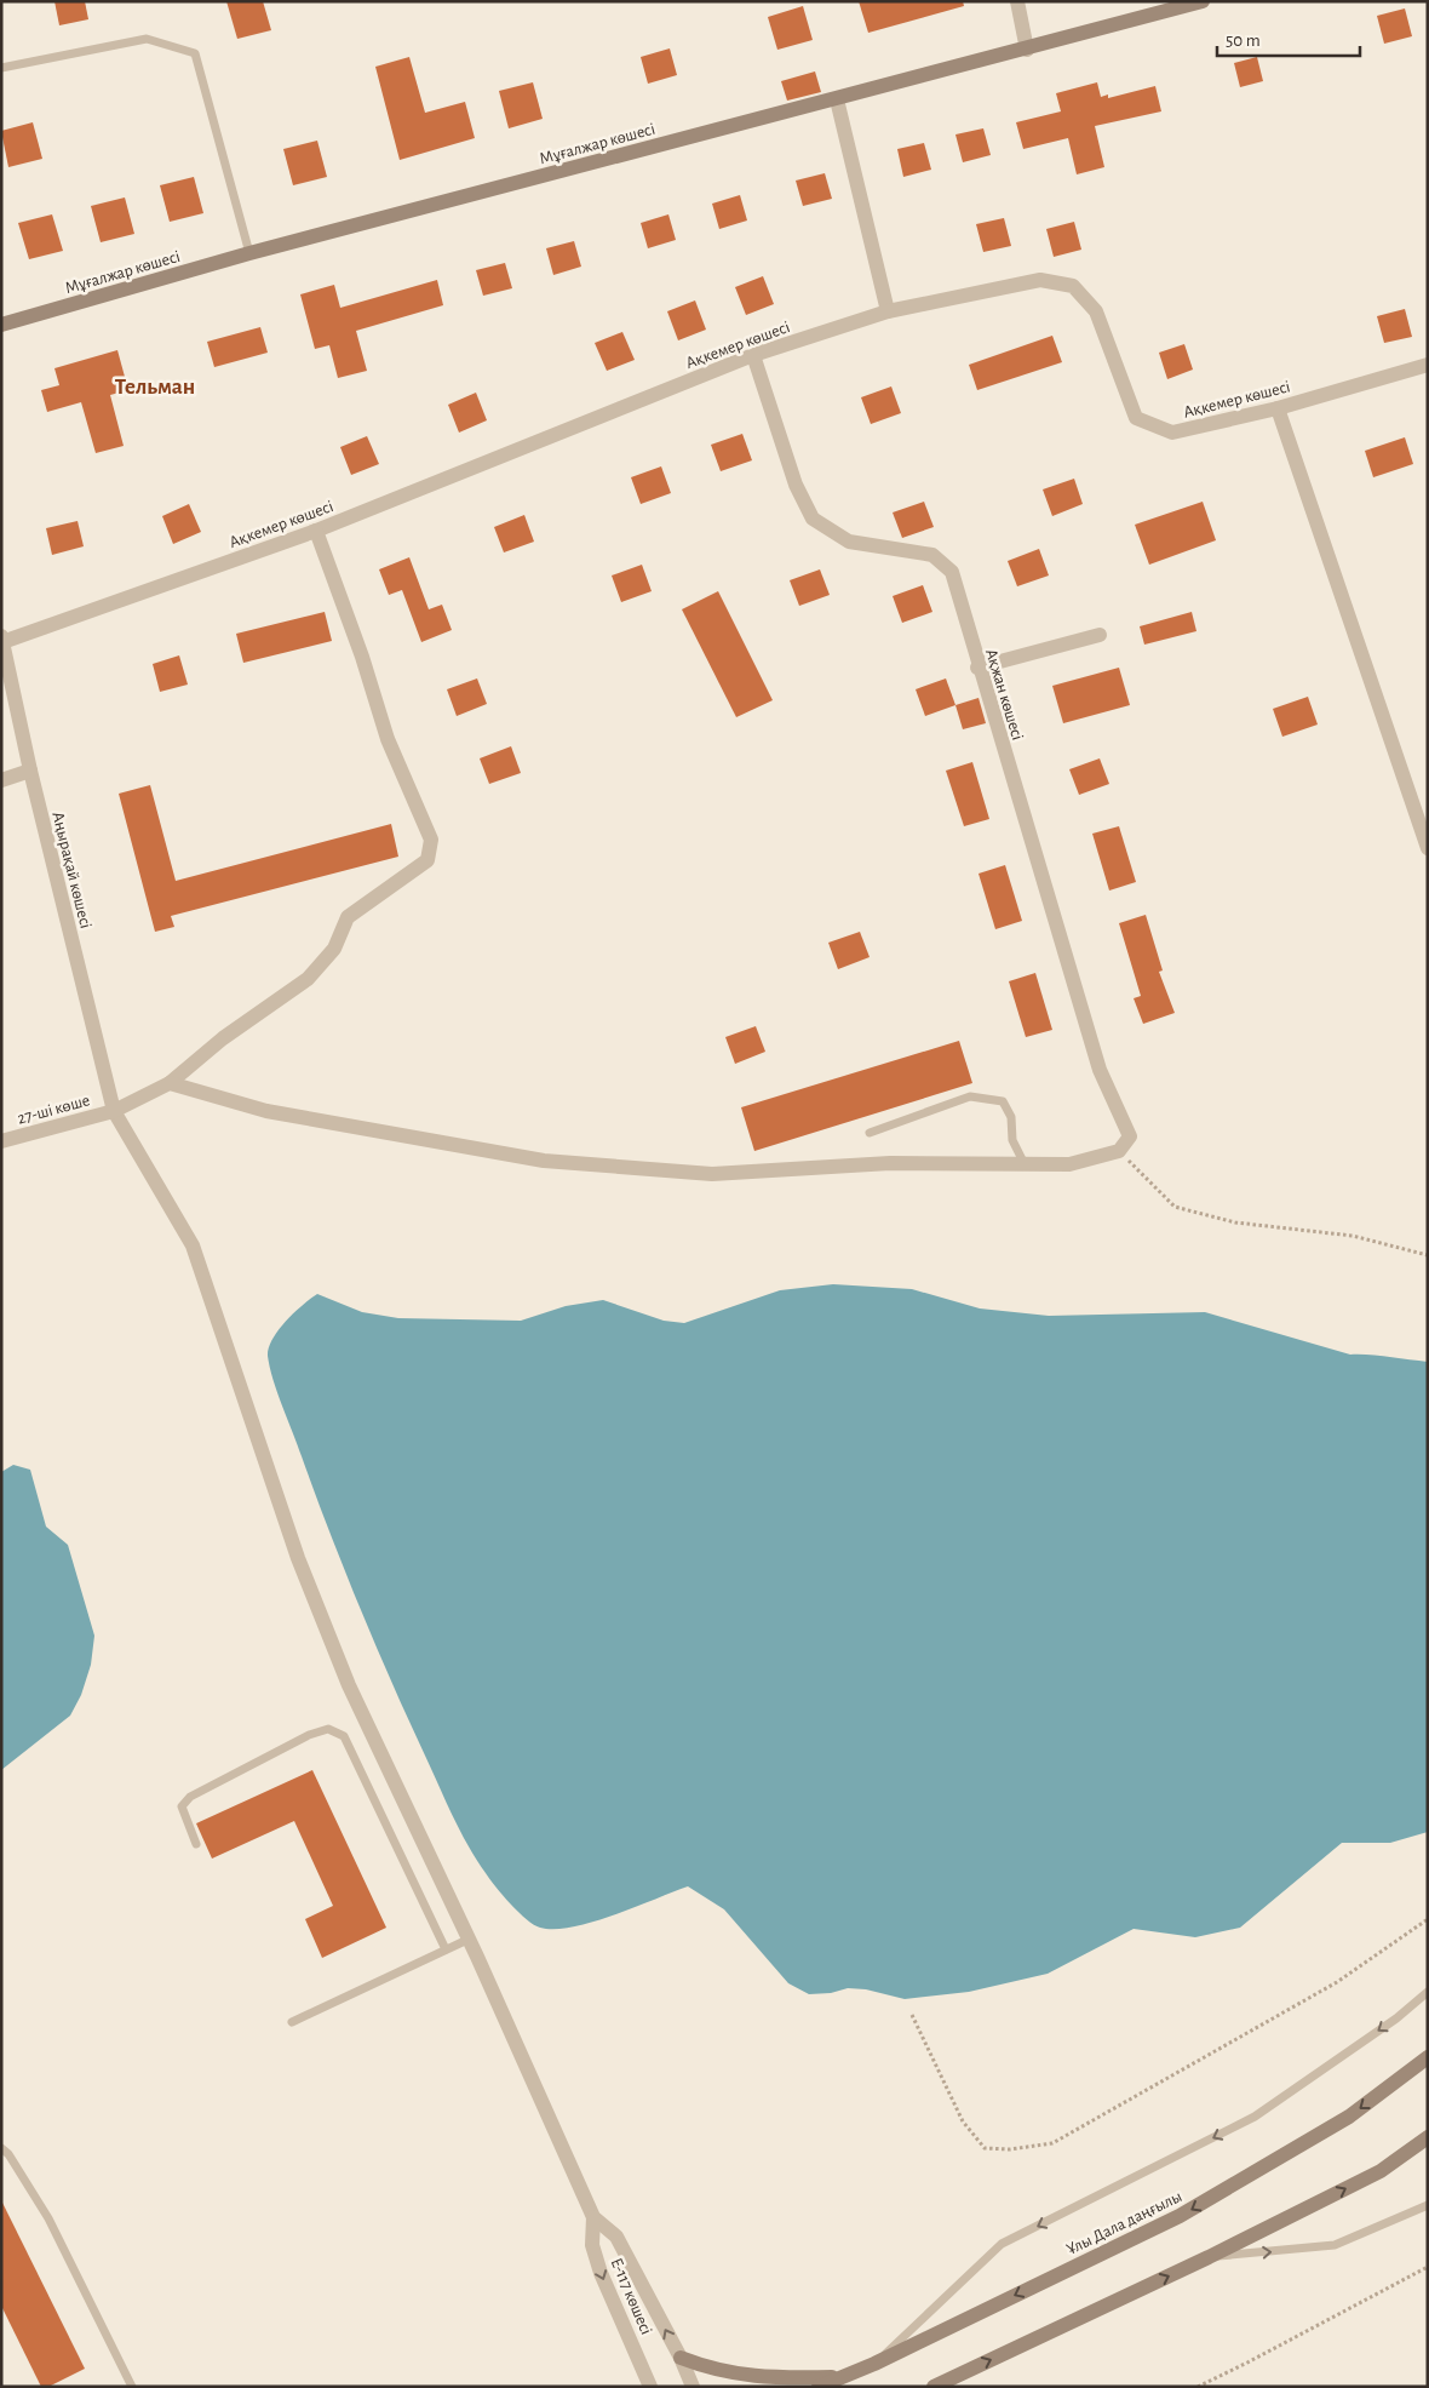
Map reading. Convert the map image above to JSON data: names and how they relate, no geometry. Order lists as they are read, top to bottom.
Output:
{
  "streets": {
    "main road": ["Мұғалжар көшесі", "Ұлы Дала даңғылы"],
    "street": [
      "Ақкемер көшесі",
      "Ақжан көшесі",
      "Аңырақай көшесі",
      "27-ші көше",
      "Е-117 көшесі"
    ]
  },
  "crossings": [
    ["Ақкемер көшесі", "Ақжан көшесі"],
    ["Ақкемер көшесі", "Аңырақай көшесі"],
    ["Ақкемер көшесі", "27-ші көше"],
    ["Аңырақай көшесі", "27-ші көше"],
    ["Аңырақай көшесі", "Е-117 көшесі"]
  ],
  "districts": ["Тельман"],
  "scale_bar": "50 m"
}
